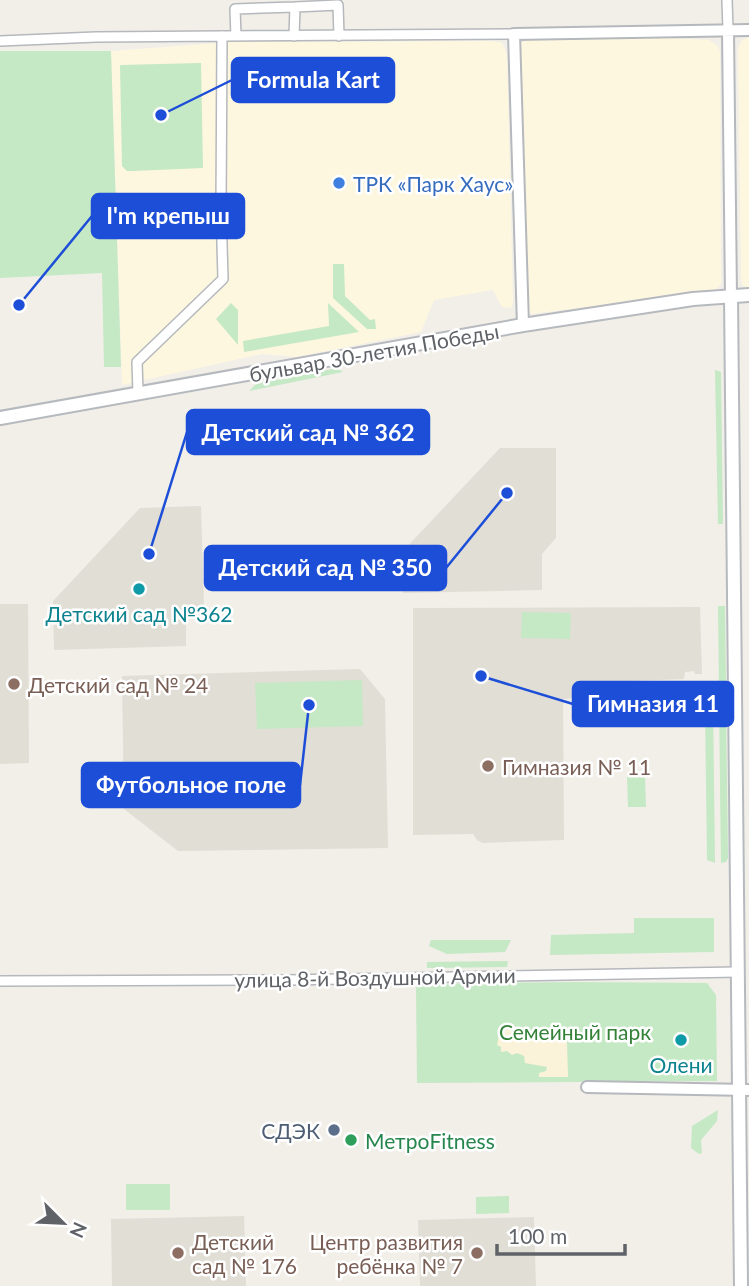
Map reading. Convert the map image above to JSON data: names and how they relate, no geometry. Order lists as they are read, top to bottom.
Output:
{
  "streets": {
    "main road": ["бульвар 30-летия Победы"],
    "street": ["улица 8-й Воздушной Армии"]
  },
  "parks": ["Семейный парк"],
  "places": [
    "Formula Kart",
    "ТРК «Парк Хаус»",
    "I'm крепыш",
    "Детский сад № 350",
    "Детский сад № 362",
    "Детский сад №362",
    "Гимназия 11",
    "Детский сад № 24",
    "Футбольное поле",
    "Гимназия № 11",
    "Олени",
    "СДЭК",
    "МетроFitness",
    "Детский сад № 176",
    "Центр развития ребёнка № 7"
  ],
  "scale_bar": "100 m",
  "north": "bottom right"
}
